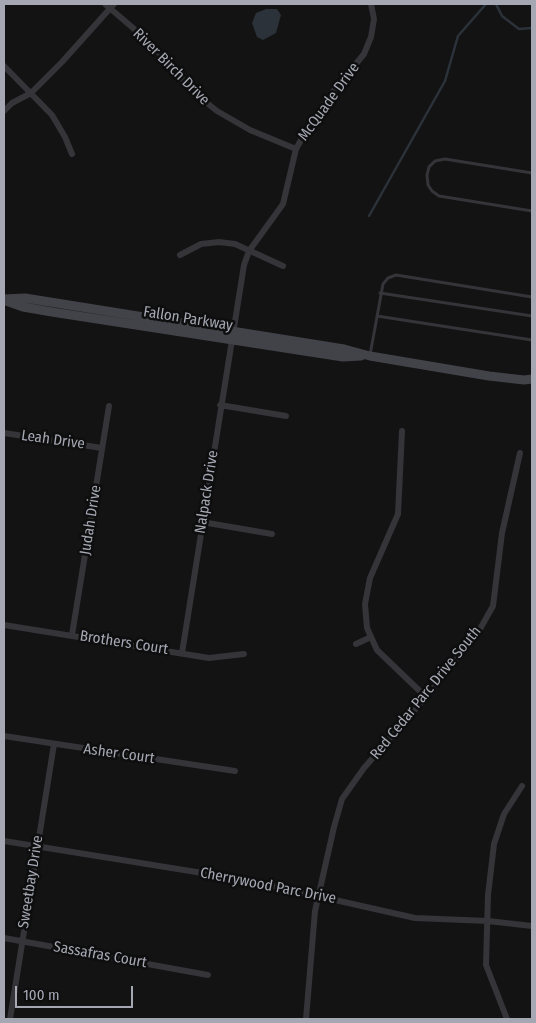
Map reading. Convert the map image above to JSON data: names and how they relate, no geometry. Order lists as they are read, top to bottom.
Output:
{
  "streets": {
    "street": [
      "River Birch Drive",
      "McQuade Drive",
      "Fallon Parkway",
      "Leah Drive",
      "Nalpack Drive",
      "Judah Drive",
      "Brothers Court",
      "Red Cedar Parc Drive South",
      "Asher Court",
      "Sweetbay Drive",
      "Cherrywood Parc Drive",
      "Sassafras Court"
    ]
  },
  "crossings": [
    ["River Birch Drive", "McQuade Drive"],
    ["McQuade Drive", "Fallon Parkway"],
    ["McQuade Drive", "Nalpack Drive"],
    ["Fallon Parkway", "Nalpack Drive"],
    ["Leah Drive", "Judah Drive"],
    ["Nalpack Drive", "Brothers Court"],
    ["Judah Drive", "Brothers Court"],
    ["Red Cedar Parc Drive South", "Cherrywood Parc Drive"],
    ["Asher Court", "Sweetbay Drive"],
    ["Sweetbay Drive", "Cherrywood Parc Drive"],
    ["Sweetbay Drive", "Sassafras Court"]
  ],
  "scale_bar": "100 m"
}
